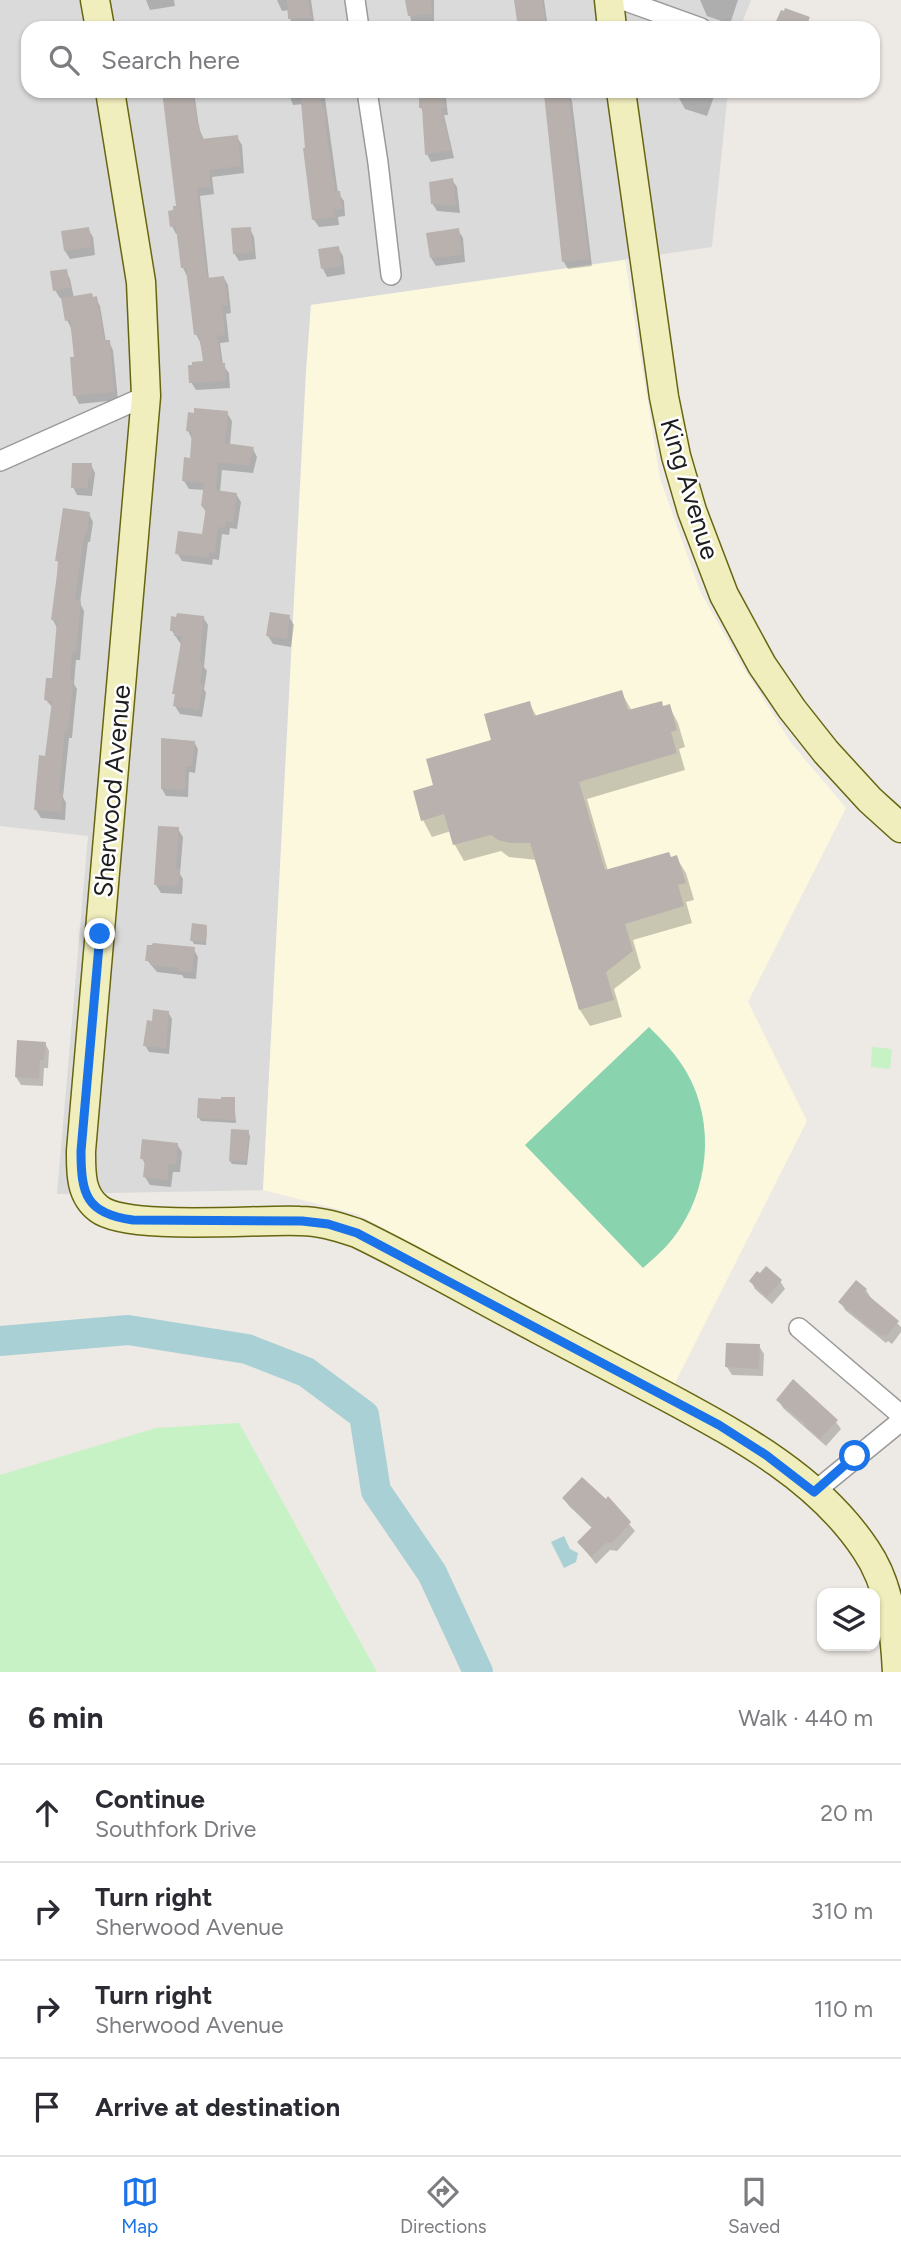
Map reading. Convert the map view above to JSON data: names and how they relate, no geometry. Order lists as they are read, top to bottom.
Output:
{
  "streets": {
    "street": ["King Avenue", "Sherwood Avenue"]
  },
  "page": {
    "search": "Search here",
    "heading": ["6 min", "Walk · 440 m"],
    "list": [
      ["Continue", "Southfork Drive", "20 m"],
      ["Turn right", "Sherwood Avenue", "310 m"],
      ["Turn right", "Sherwood Avenue", "110 m"],
      "Arrive at destination"
    ],
    "nav": ["Map", "Directions", "Saved"]
  }
}
